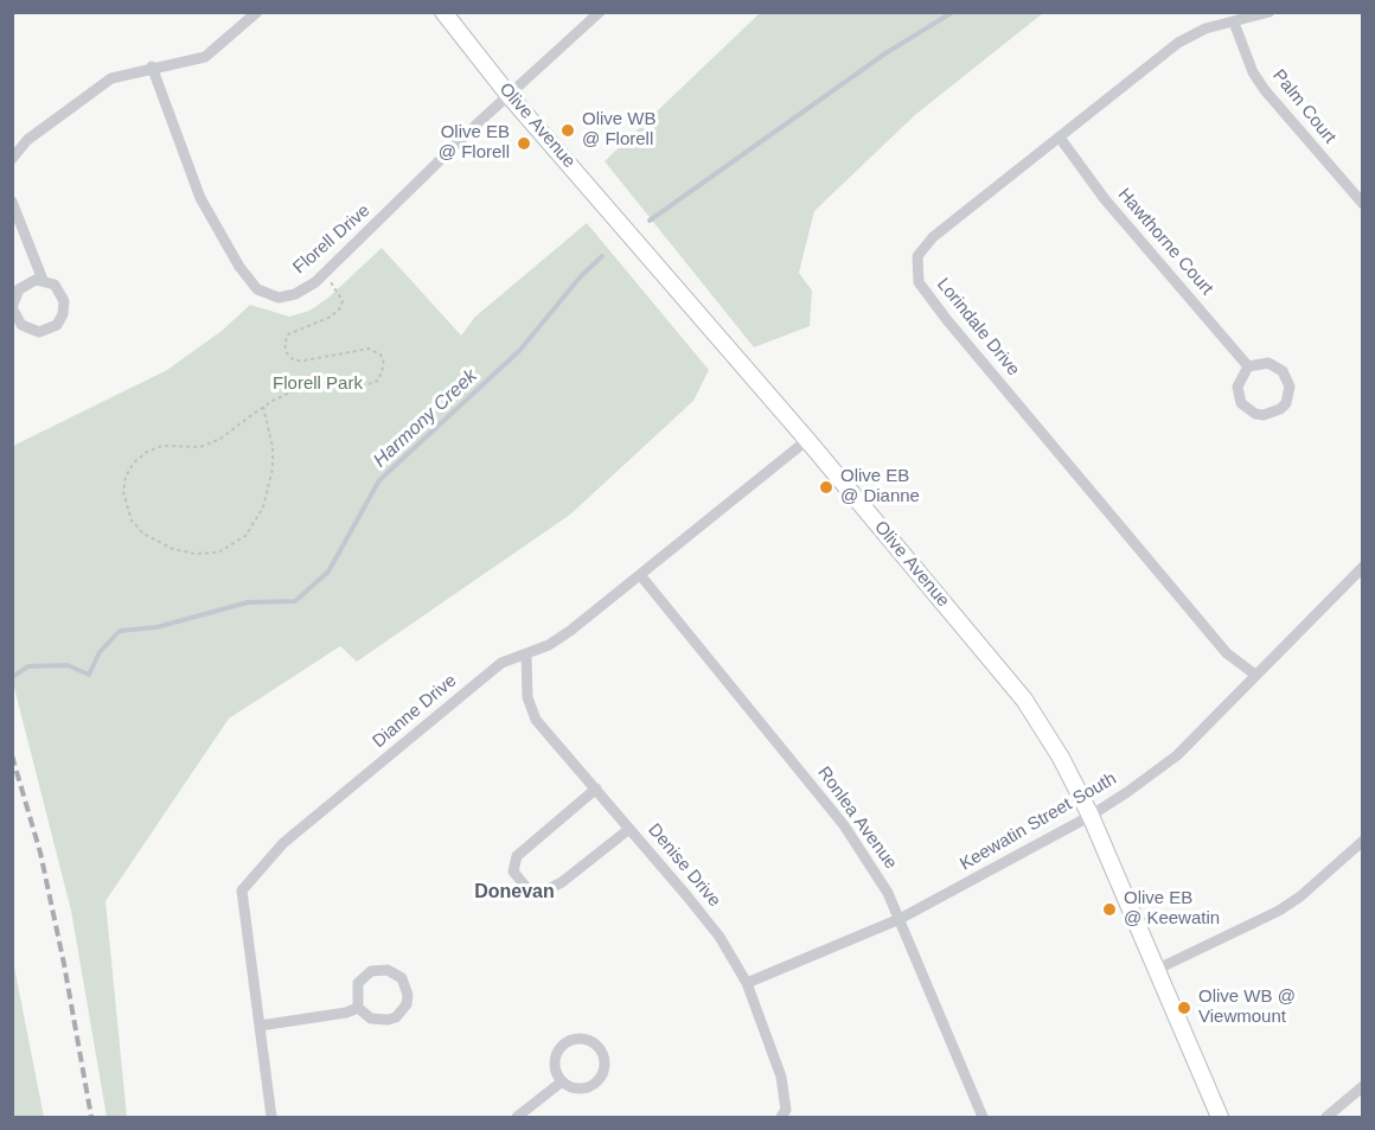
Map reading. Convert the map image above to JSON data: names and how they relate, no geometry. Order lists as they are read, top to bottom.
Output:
{
  "streets": {
    "main road": ["Olive Avenue"],
    "street": [
      "Palm Court",
      "Florell Drive",
      "Hawthorne Court",
      "Lorindale Drive",
      "Dianne Drive",
      "Ronlea Avenue",
      "Keewatin Street South",
      "Denise Drive"
    ]
  },
  "crossings": [
    ["Palm Court", "Lorindale Drive"],
    ["Olive Avenue", "Florell Drive"],
    ["Olive Avenue", "Dianne Drive"],
    ["Olive Avenue", "Keewatin Street South"],
    ["Hawthorne Court", "Lorindale Drive"],
    ["Lorindale Drive", "Keewatin Street South"],
    ["Dianne Drive", "Ronlea Avenue"],
    ["Dianne Drive", "Denise Drive"],
    ["Ronlea Avenue", "Keewatin Street South"],
    ["Keewatin Street South", "Denise Drive"]
  ],
  "districts": ["Donevan"],
  "water": ["Harmony Creek"],
  "parks": ["Florell Park"],
  "places": [
    "Olive WB @ Florell",
    "Olive EB @ Florell",
    "Olive EB @ Dianne",
    "Olive EB @ Keewatin",
    "Olive WB @ Viewmount"
  ]
}
